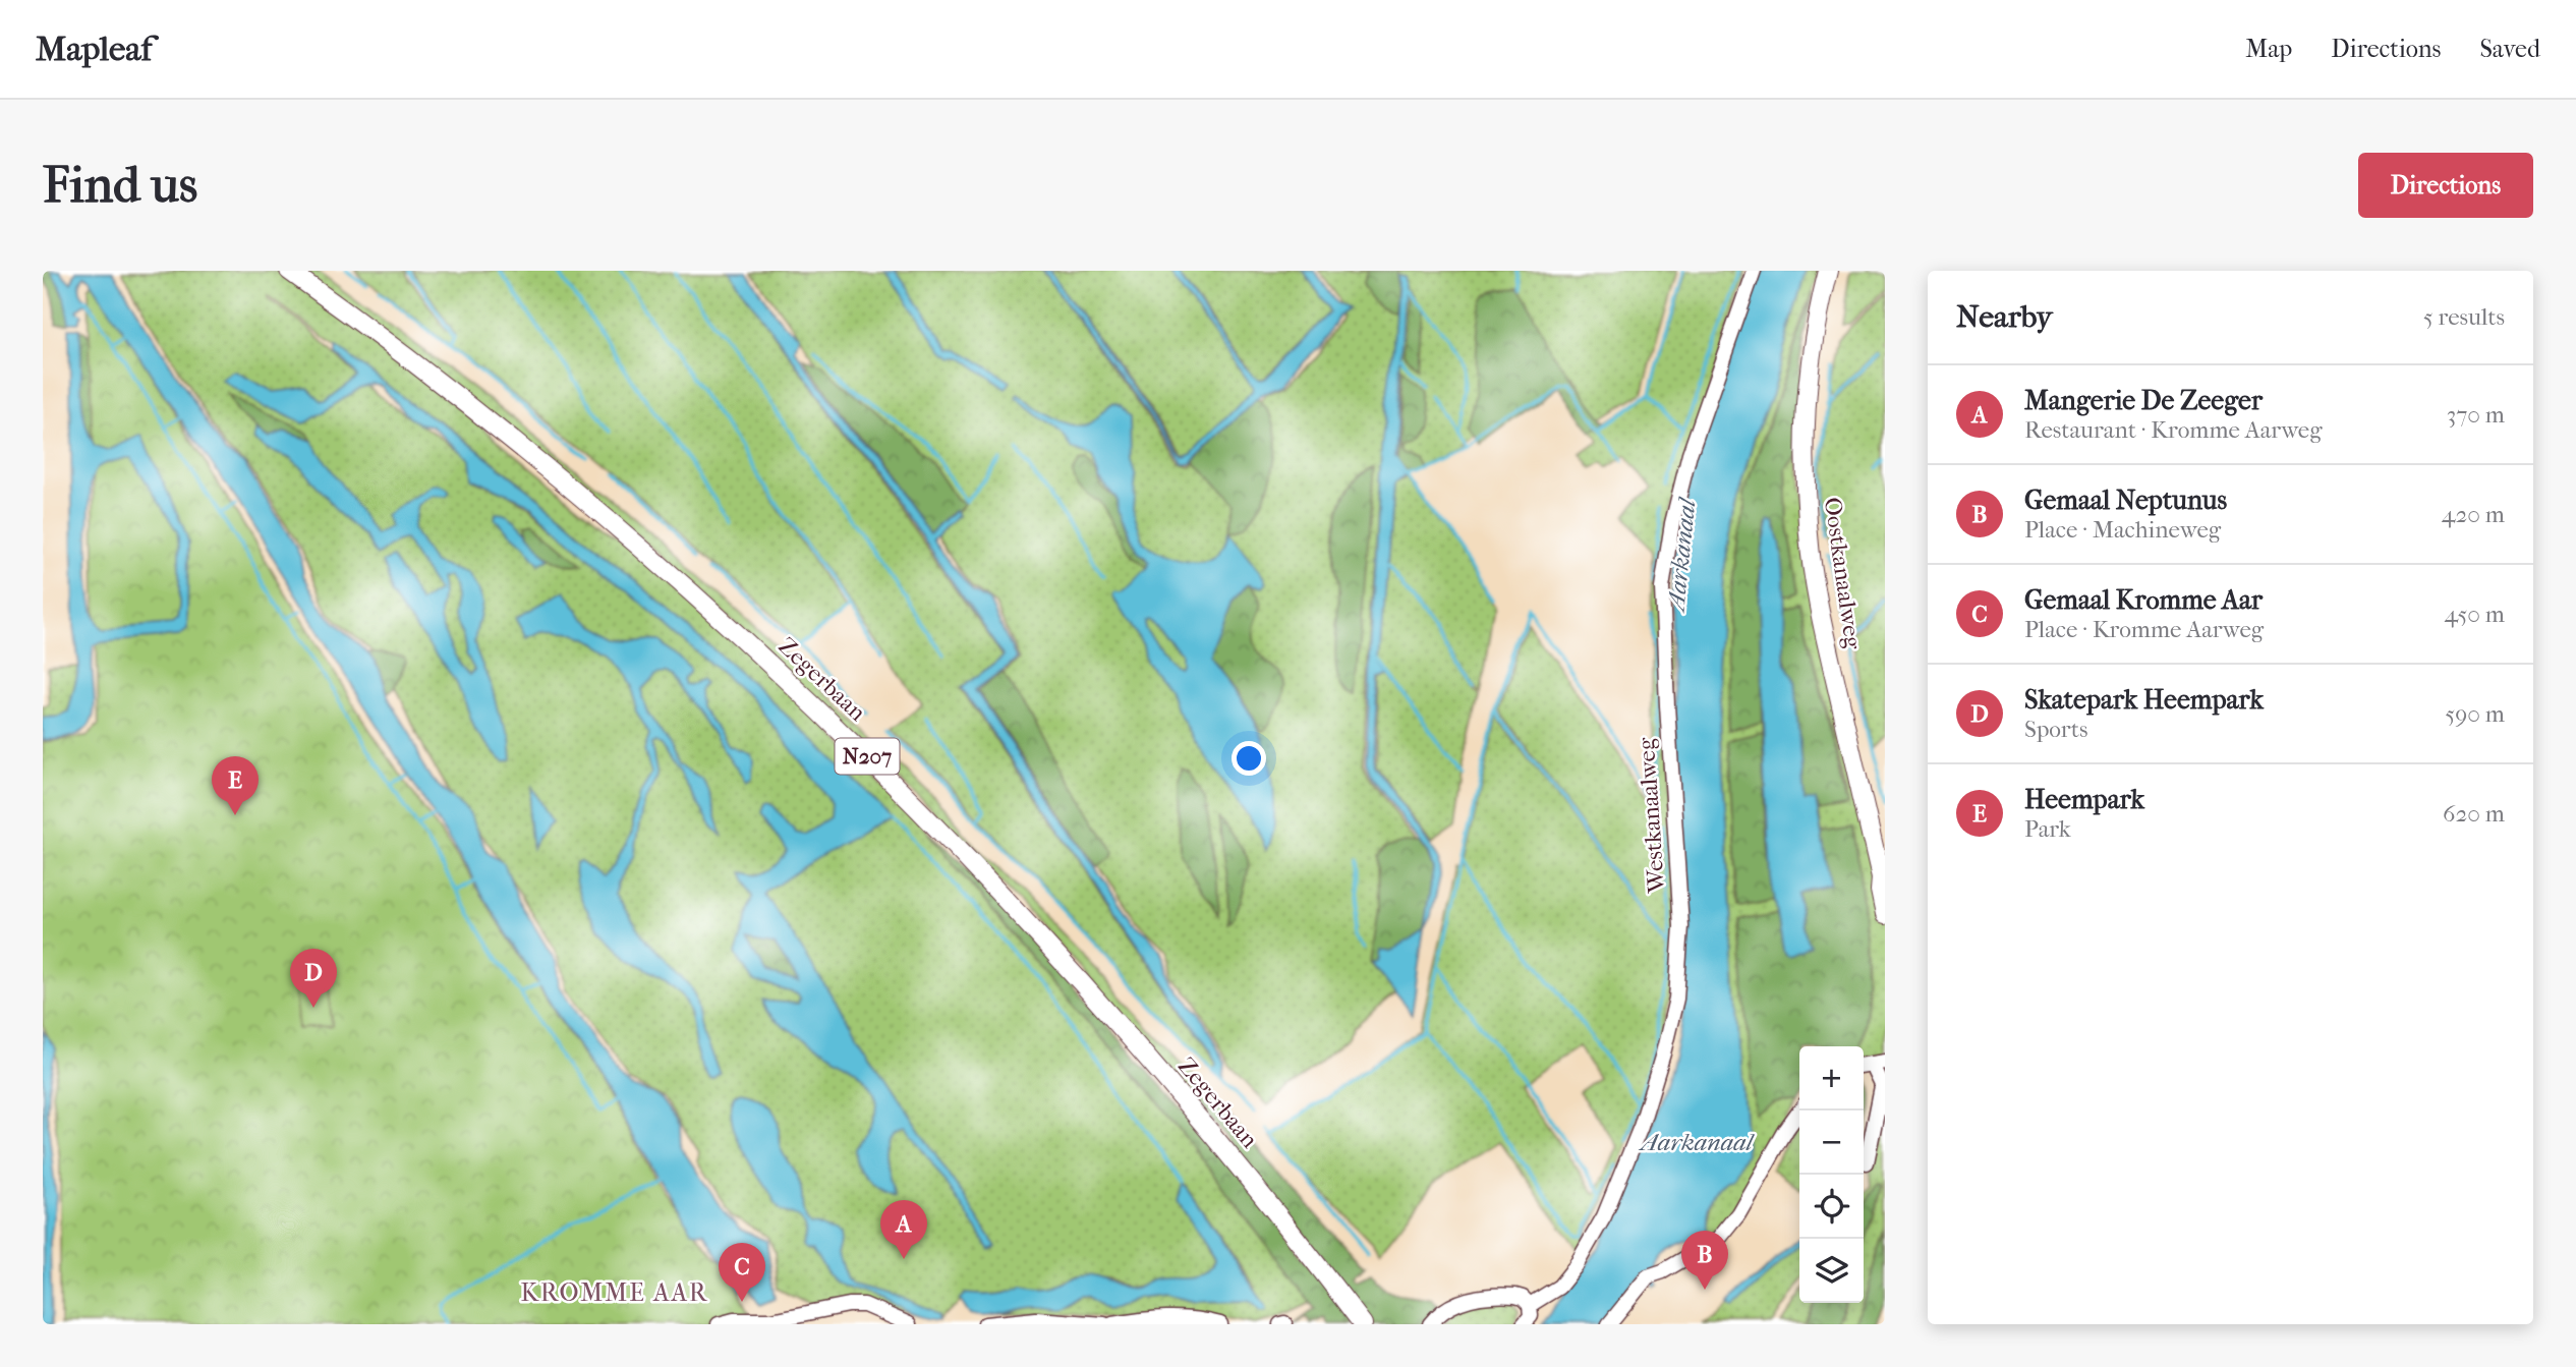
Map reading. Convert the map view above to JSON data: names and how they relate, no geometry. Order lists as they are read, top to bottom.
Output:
{
  "streets": {
    "main road": ["Oostkanaalweg", "Zegerbaan", "N207"],
    "street": ["Westkanaalweg"]
  },
  "districts": ["KROMME AAR"],
  "water": ["Aarkanaal"],
  "page": {
    "header": "Mapleaf",
    "nav": ["Map", "Directions", "Saved"],
    "buttons": "Directions",
    "title": "Find us",
    "heading": ["Nearby", "5 results"],
    "list": [
      {
        "mark": "A",
        "name": "Mangerie De Zeeger",
        "note": "Restaurant · Kromme Aarweg",
        "value": "370 m"
      },
      {
        "mark": "B",
        "name": "Gemaal Neptunus",
        "note": "Place · Machineweg",
        "value": "420 m"
      },
      {
        "mark": "C",
        "name": "Gemaal Kromme Aar",
        "note": "Place · Kromme Aarweg",
        "value": "450 m"
      },
      {
        "mark": "D",
        "name": "Skatepark Heempark",
        "note": "Sports",
        "value": "590 m"
      },
      {
        "mark": "E",
        "name": "Heempark",
        "note": "Park",
        "value": "620 m"
      }
    ],
    "pins": [
      "E",
      "D",
      "A",
      "B",
      "C"
    ],
    "map_buttons": ["+", "−"]
  }
}
